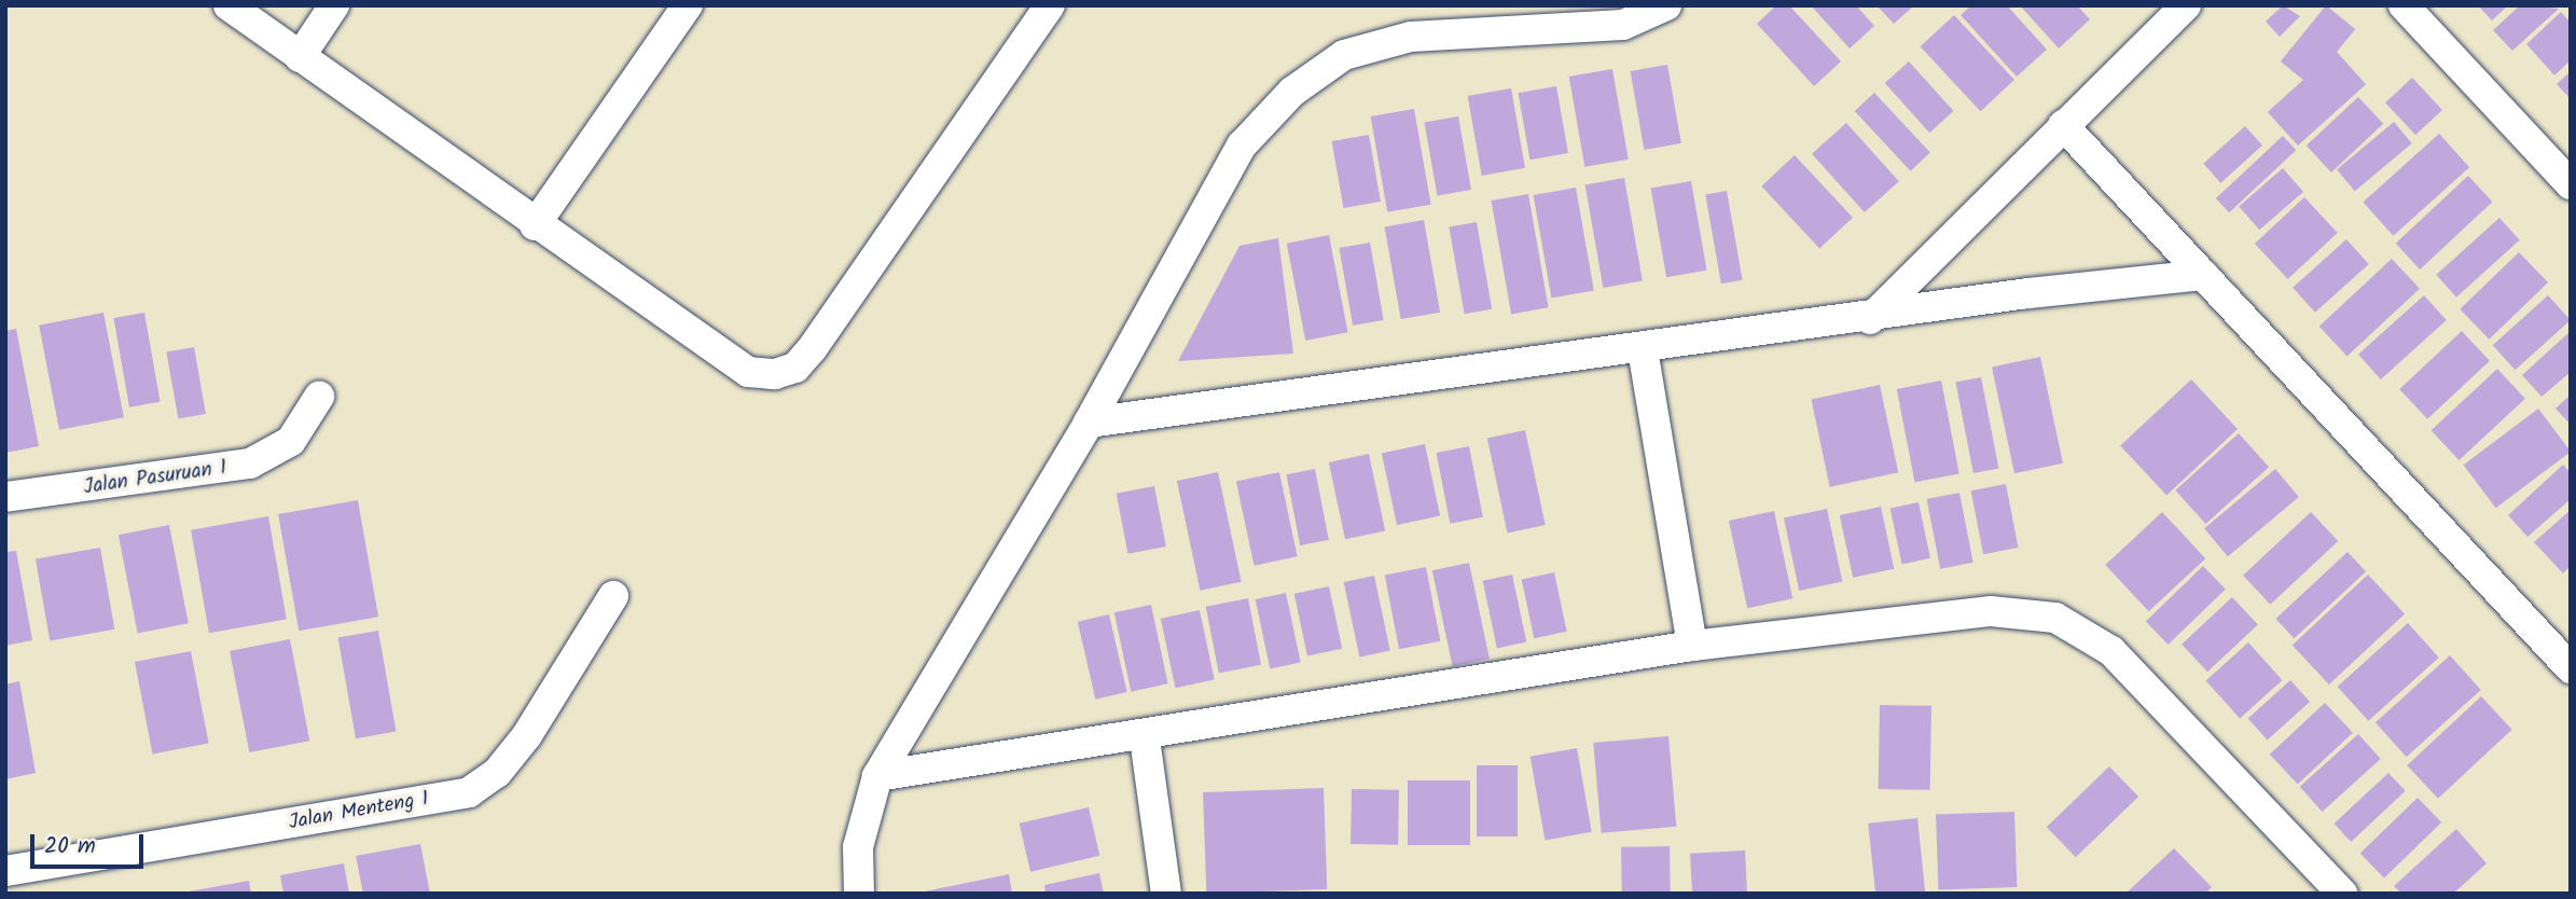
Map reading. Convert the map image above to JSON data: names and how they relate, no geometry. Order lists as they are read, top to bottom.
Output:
{
  "streets": {
    "street": ["Jalan Pasuruan 1", "Jalan Menteng 1"]
  },
  "scale_bar": "20 m"
}
